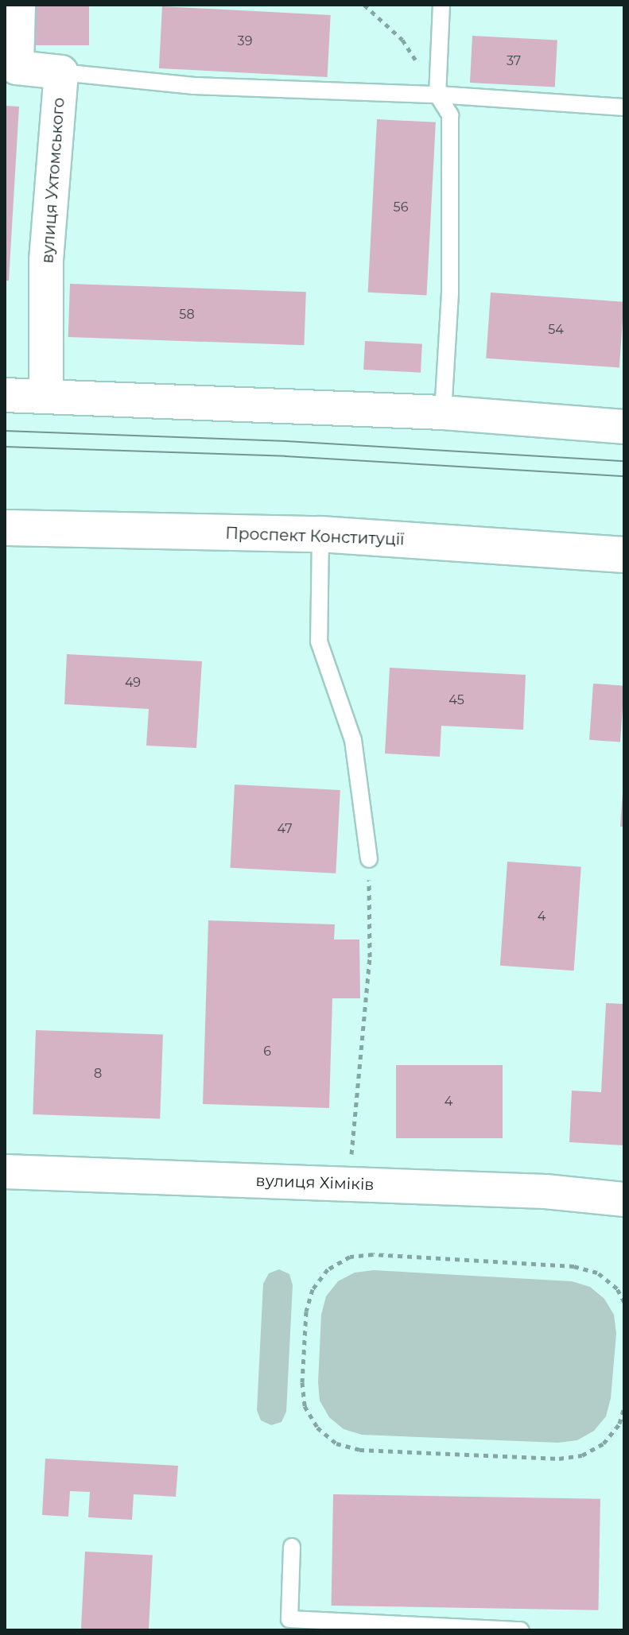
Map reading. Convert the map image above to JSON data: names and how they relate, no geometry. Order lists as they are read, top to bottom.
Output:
{
  "streets": {
    "street": ["вулиця Ухтомського", "Проспект Конституції", "вулиця Хіміків"]
  },
  "house_numbers": [
    "39",
    "37",
    "56",
    "58",
    "54",
    "49",
    "45",
    "47",
    "4",
    "6",
    "8",
    "4"
  ]
}
